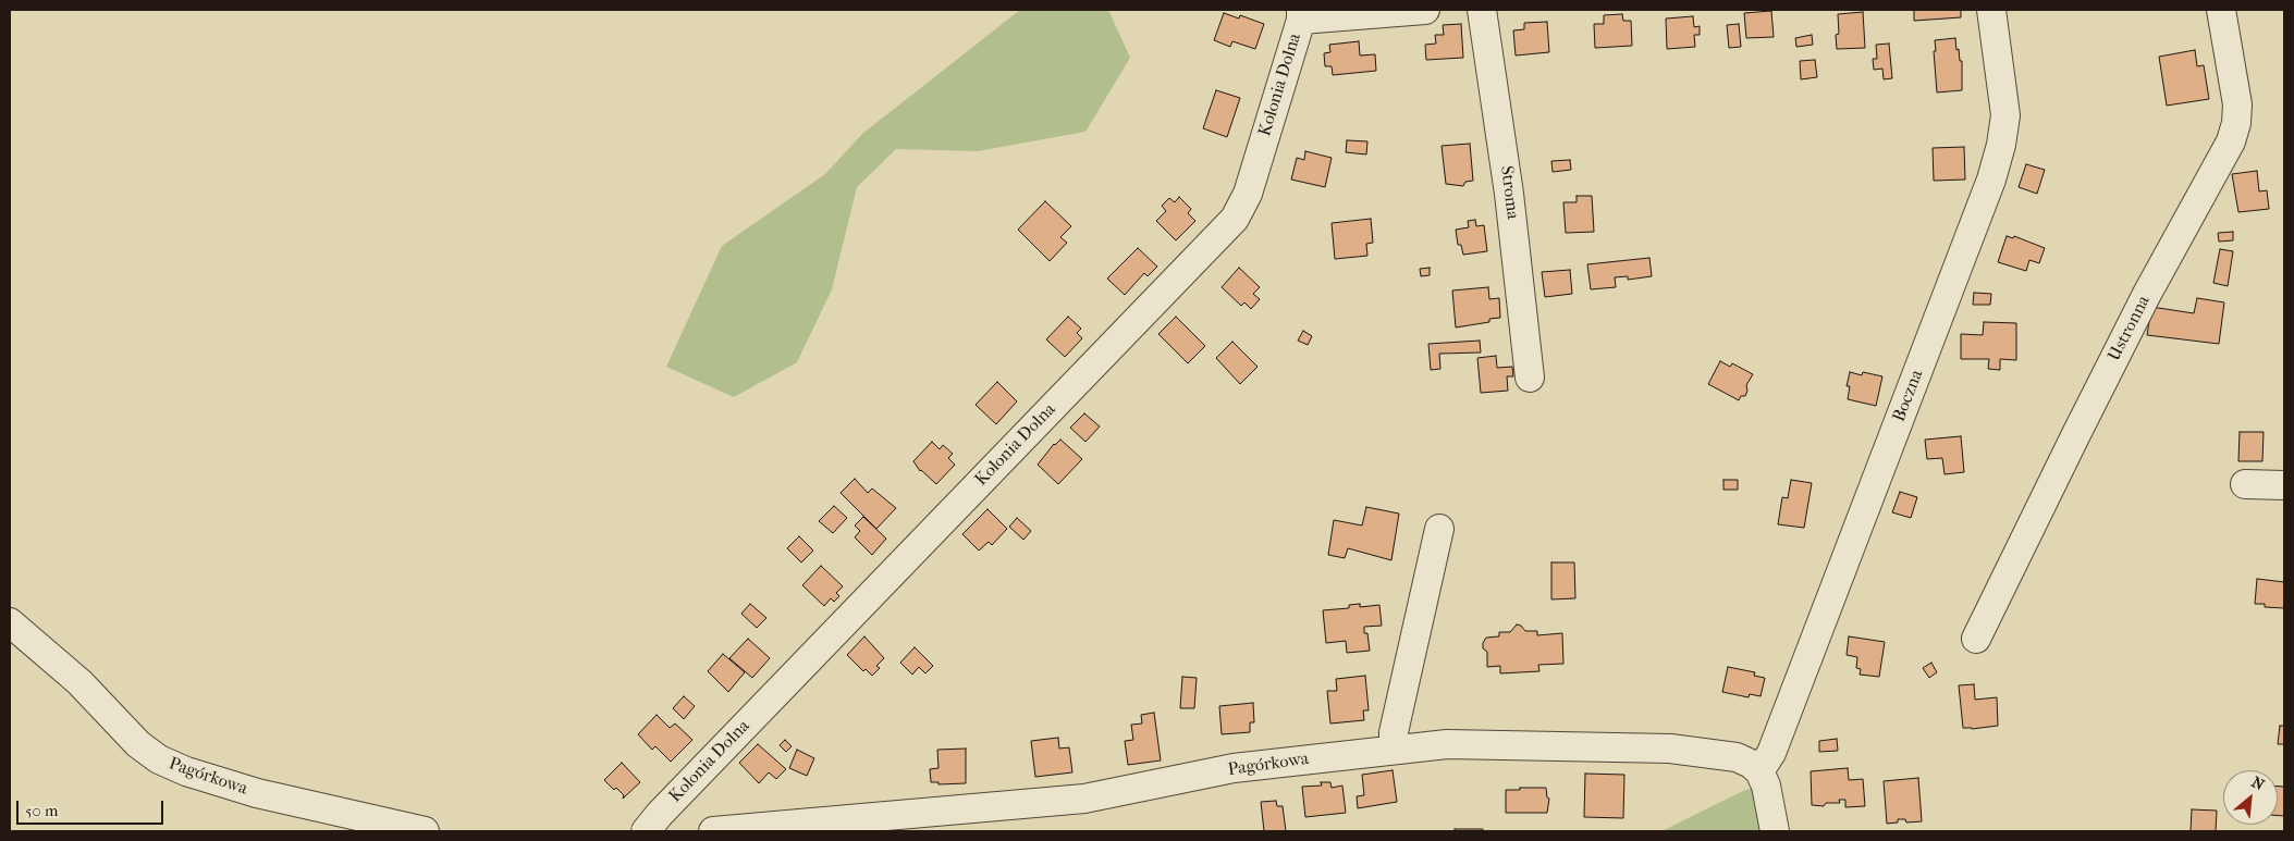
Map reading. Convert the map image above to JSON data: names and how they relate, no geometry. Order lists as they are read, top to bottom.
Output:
{
  "streets": {
    "street": [
      "Kolonia Dolna",
      "Stroma",
      "Ustronna",
      "Boczna",
      "Pagórkowa"
    ]
  },
  "crossings": [
    ["Boczna", "Pagórkowa"]
  ],
  "scale_bar": "50 m",
  "north": "top right"
}
